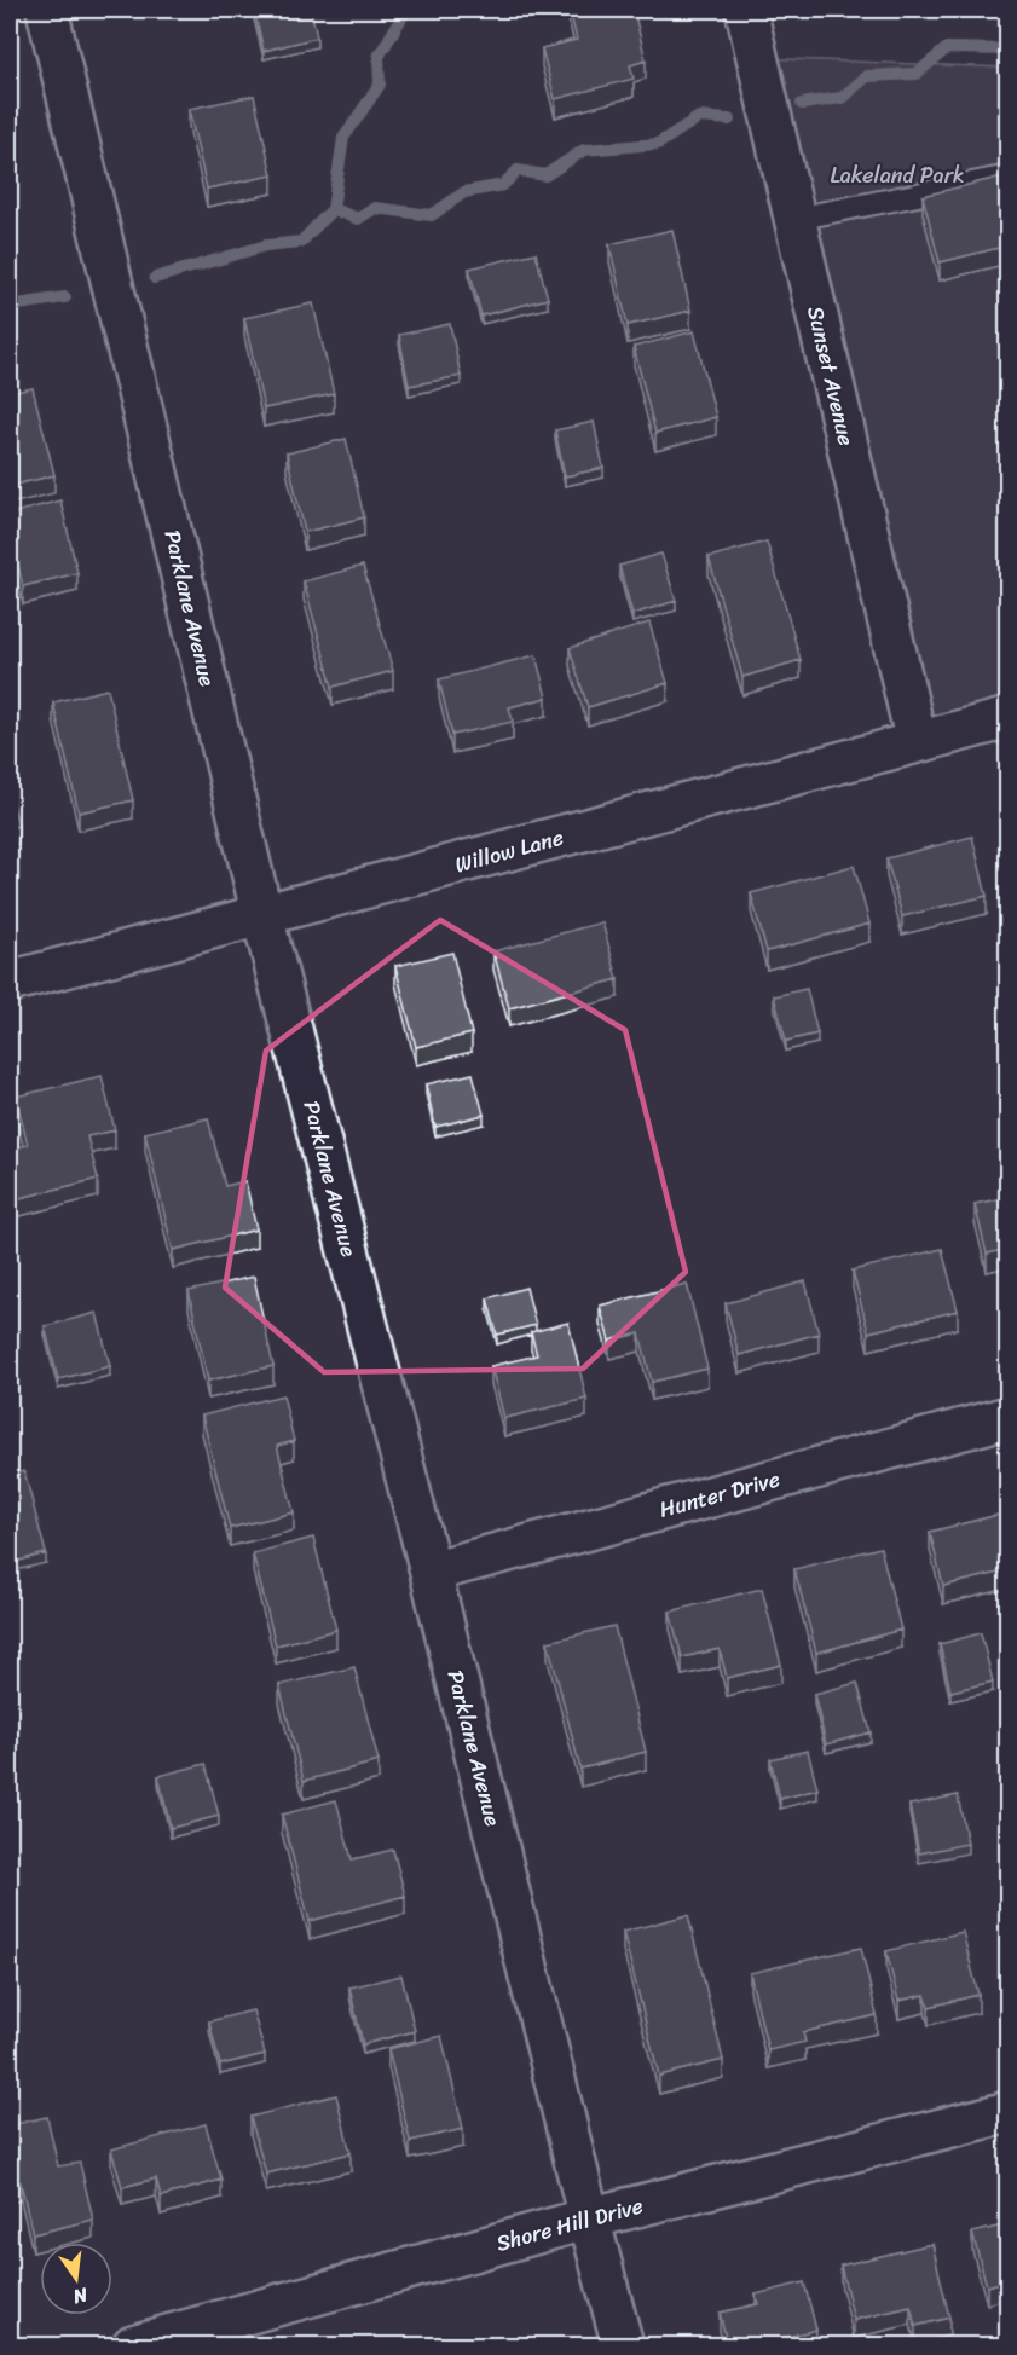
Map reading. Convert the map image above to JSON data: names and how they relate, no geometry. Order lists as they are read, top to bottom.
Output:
{
  "streets": {
    "street": [
      "Sunset Avenue",
      "Parklane Avenue",
      "Willow Lane",
      "Hunter Drive",
      "Shore Hill Drive"
    ]
  },
  "crossings": [
    ["Sunset Avenue", "Willow Lane"],
    ["Parklane Avenue", "Willow Lane"],
    ["Parklane Avenue", "Hunter Drive"],
    ["Parklane Avenue", "Shore Hill Drive"]
  ],
  "parks": ["Lakeland Park"],
  "north": "bottom"
}
